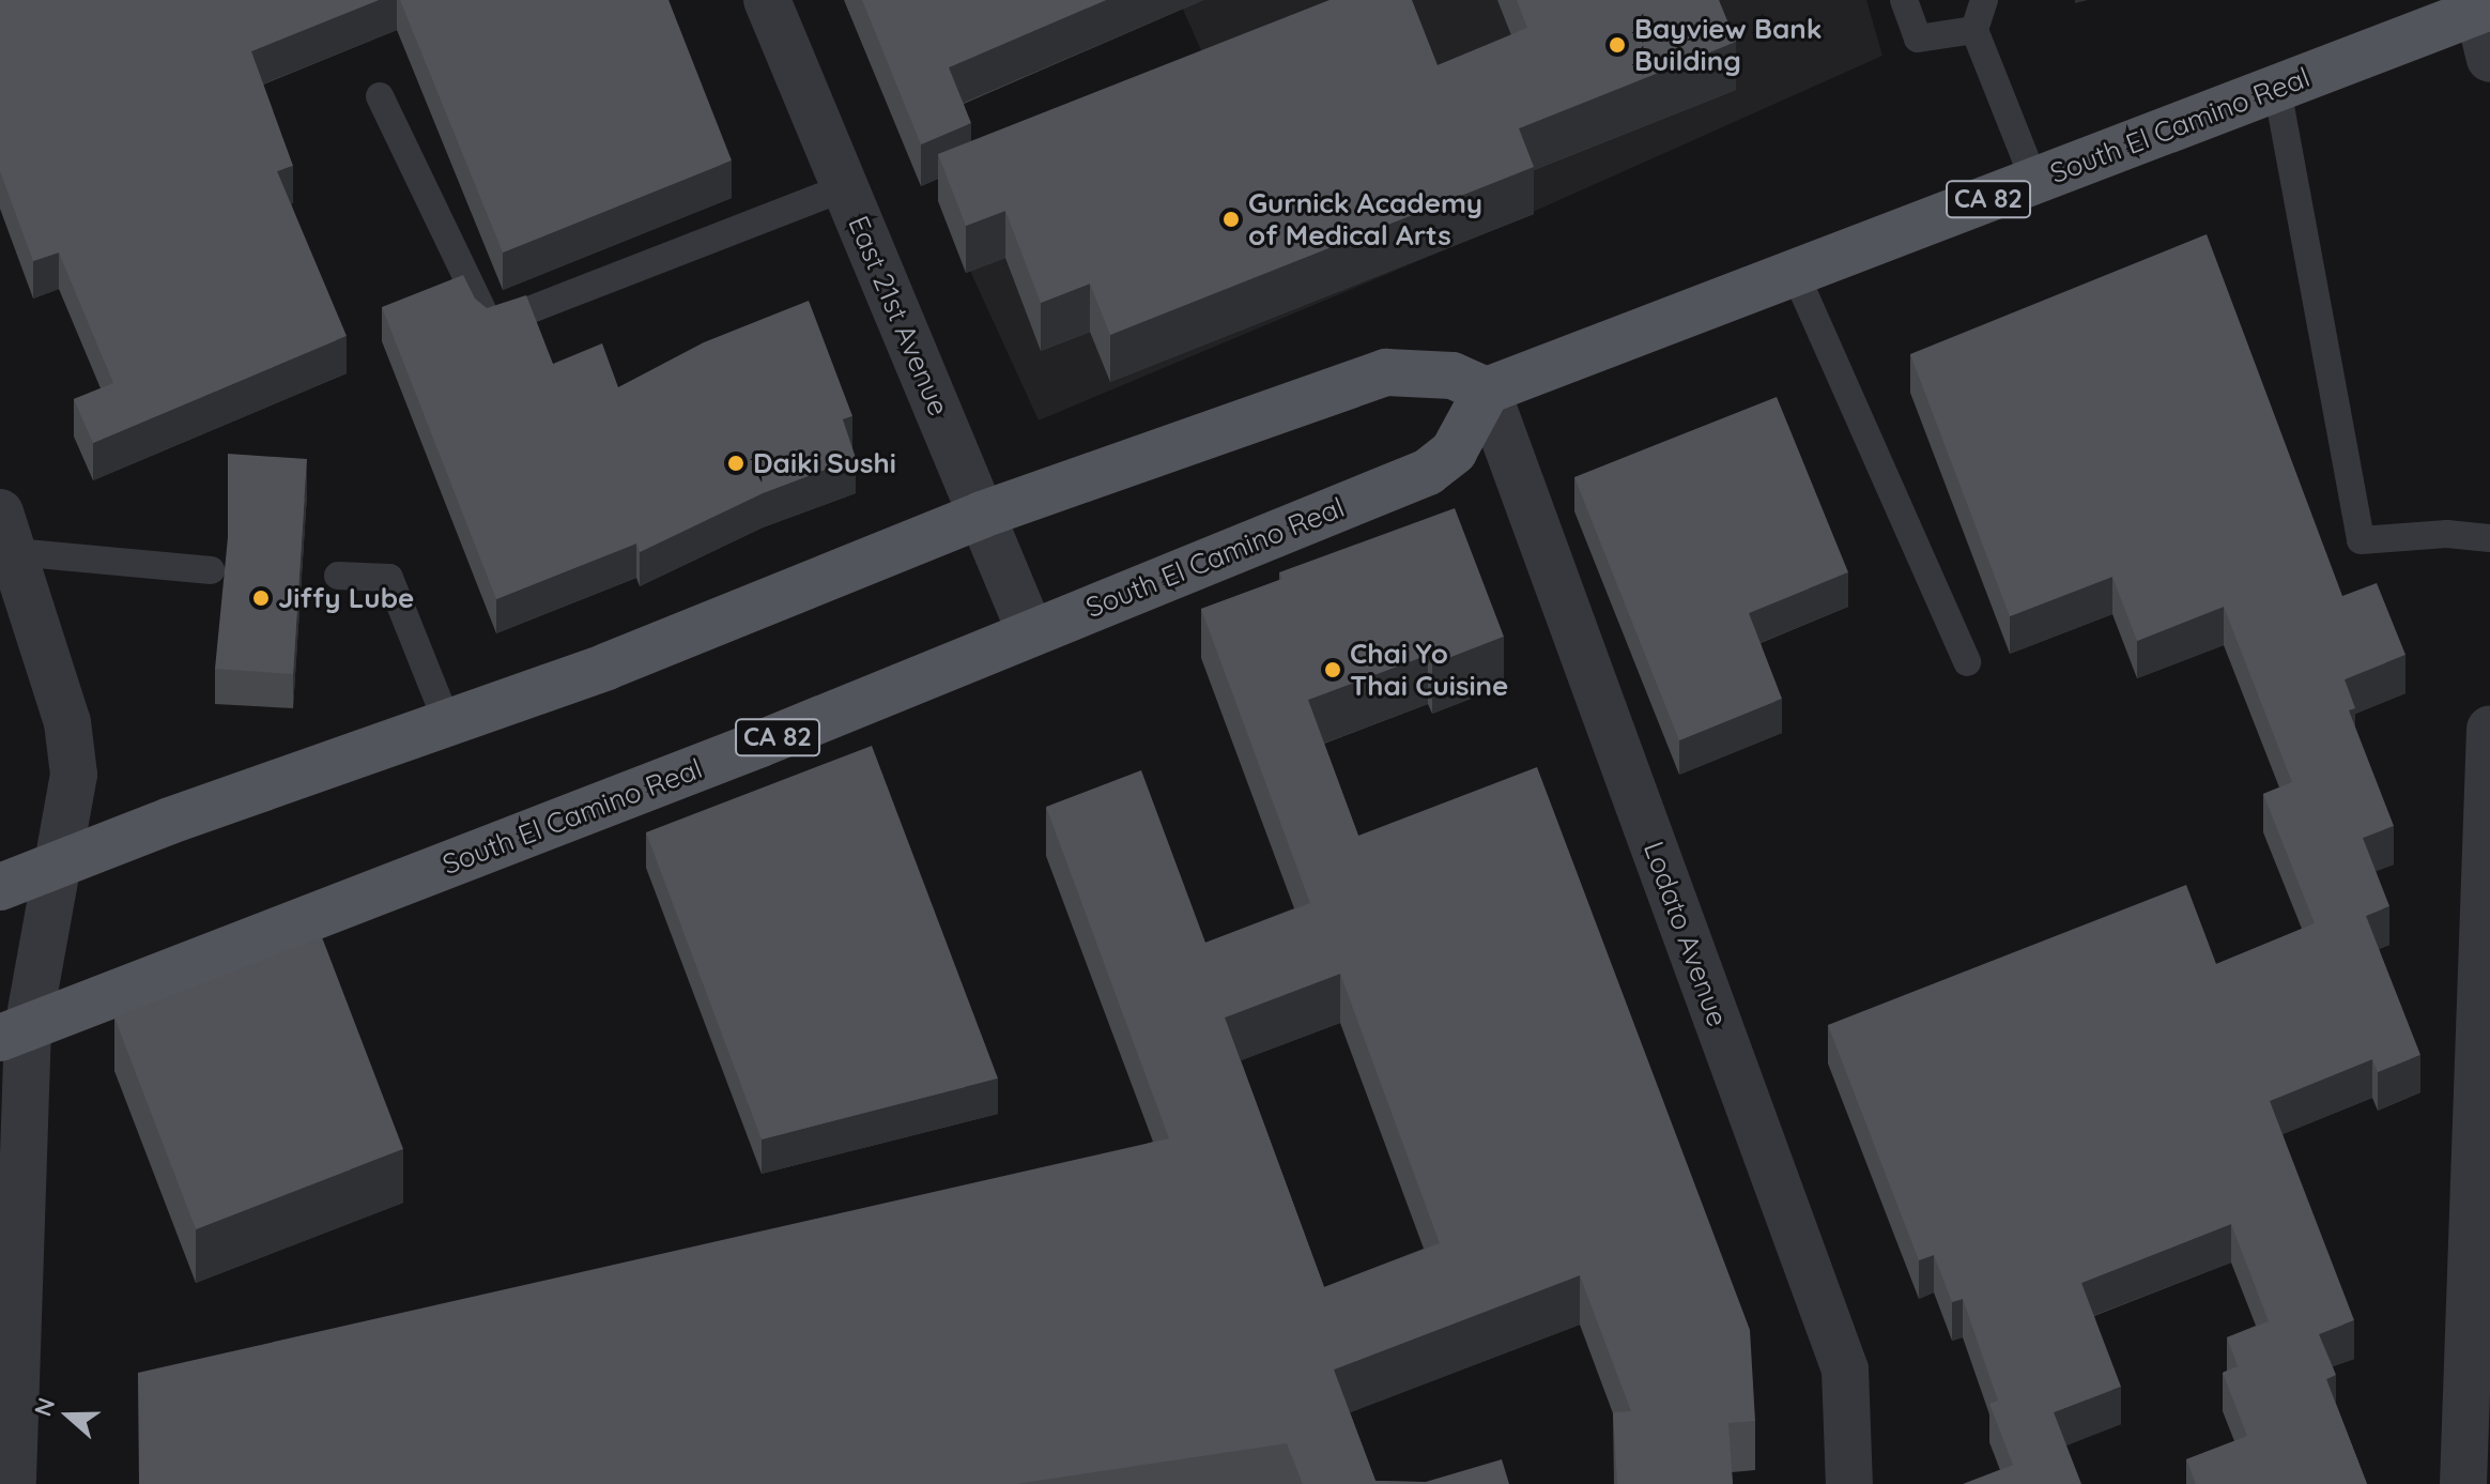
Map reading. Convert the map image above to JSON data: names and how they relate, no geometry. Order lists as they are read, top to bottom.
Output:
{
  "streets": {
    "main road": ["South El Camino Real", "CA 82"],
    "street": ["East 21st Avenue", "Lodato Avenue"]
  },
  "crossings": [
    ["South El Camino Real", "East 21st Avenue"],
    ["South El Camino Real", "Lodato Avenue"]
  ],
  "places": [
    "Bayview Bank Building",
    "Gurnick Academy of Medical Arts",
    "Daiki Sushi",
    "Jiffy Lube",
    "Chai Yo Thai Cuisine"
  ],
  "north": "left"
}
